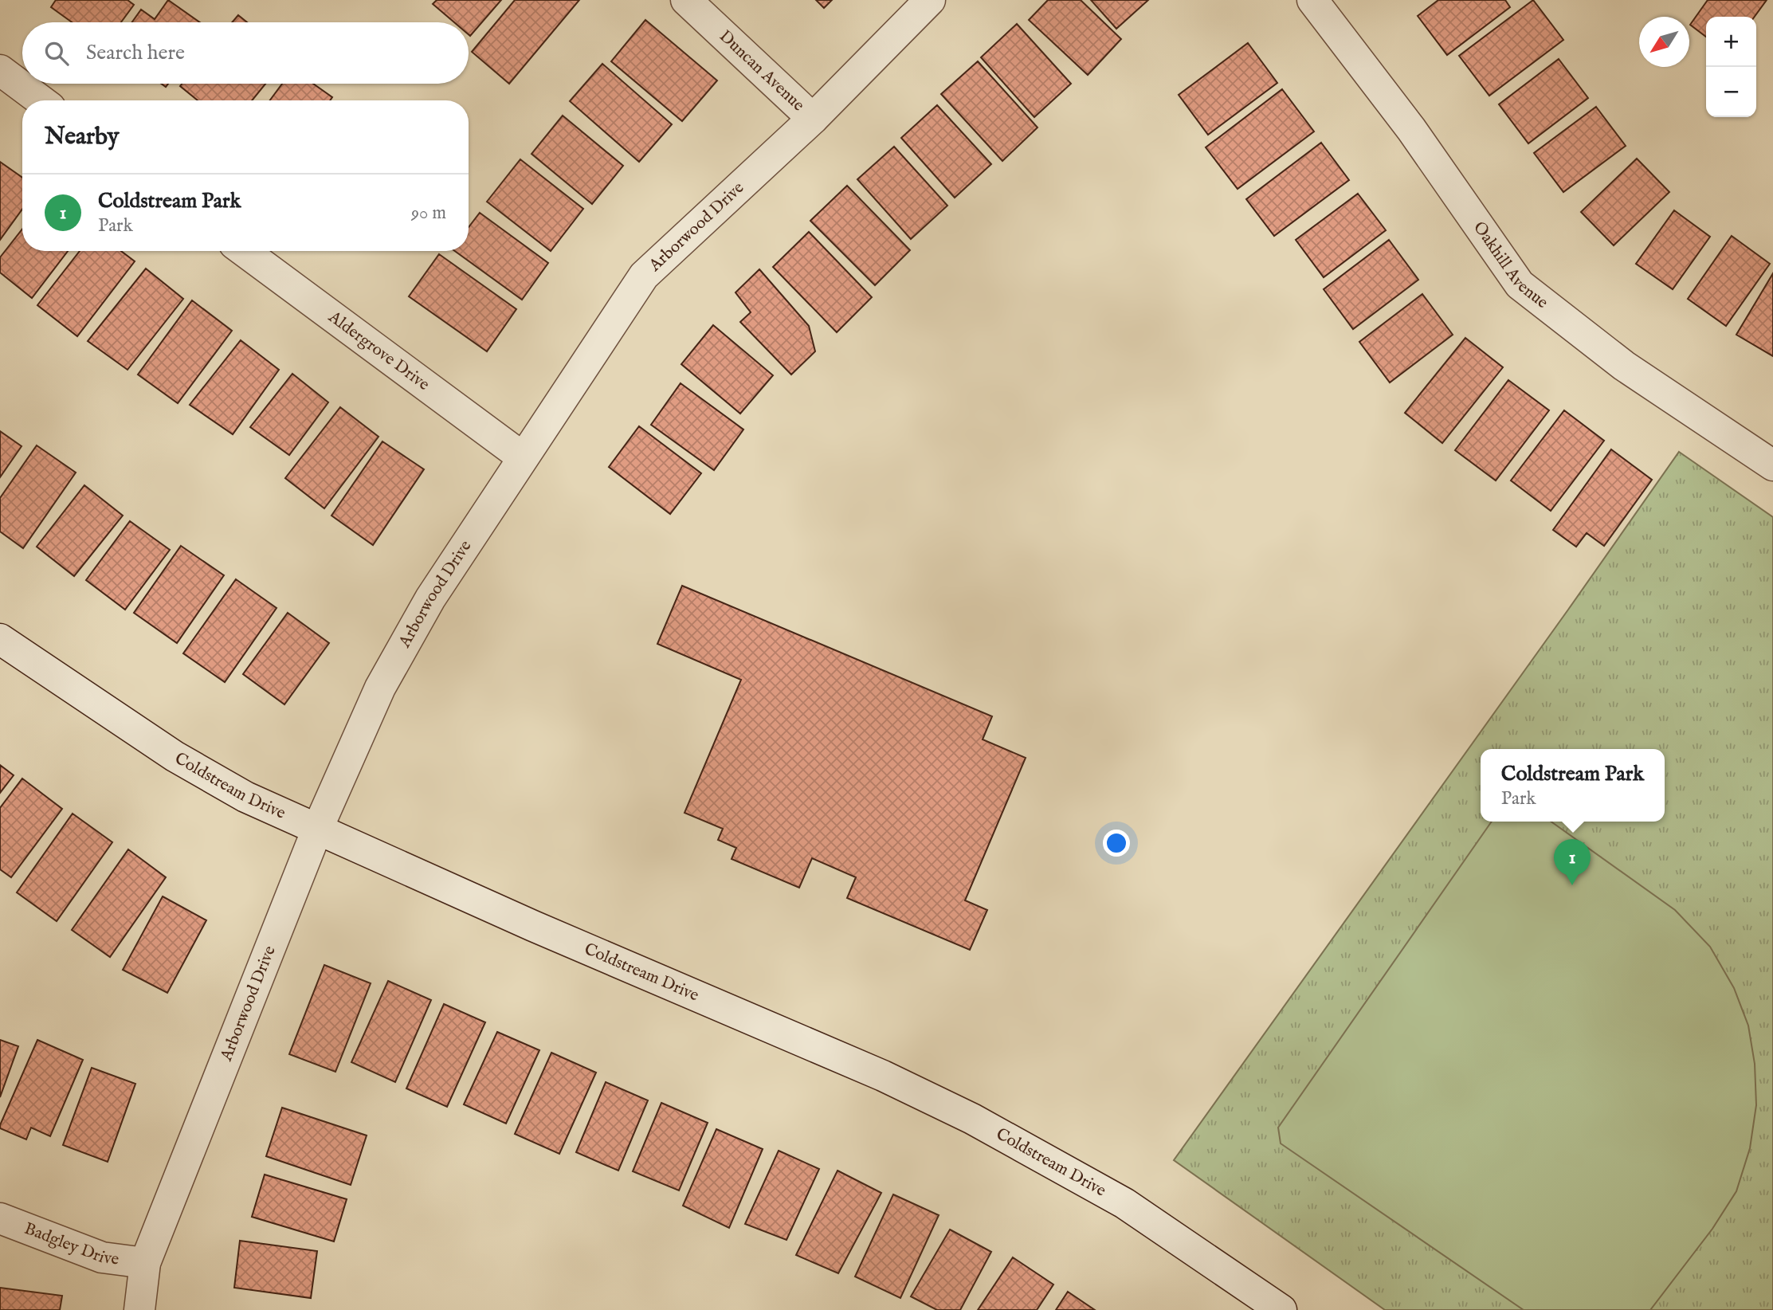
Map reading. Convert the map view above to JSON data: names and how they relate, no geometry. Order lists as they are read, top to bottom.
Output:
{
  "streets": {
    "street": [
      "Duncan Avenue",
      "Arborwood Drive",
      "Oakhill Avenue",
      "Aldergrove Drive",
      "Coldstream Drive",
      "Badgley Drive"
    ]
  },
  "crossings": [
    ["Duncan Avenue", "Arborwood Drive"],
    ["Arborwood Drive", "Aldergrove Drive"],
    ["Arborwood Drive", "Coldstream Drive"],
    ["Arborwood Drive", "Badgley Drive"]
  ],
  "north": "bottom left",
  "page": {
    "map_buttons": ["+", "−"],
    "search": "Search here",
    "heading": "Nearby",
    "list": [
      {
        "mark": "1",
        "name": "Coldstream Park",
        "note": "Park",
        "value": "90 m"
      }
    ],
    "popup": ["Coldstream Park", "Park"],
    "pins": "1"
  }
}
